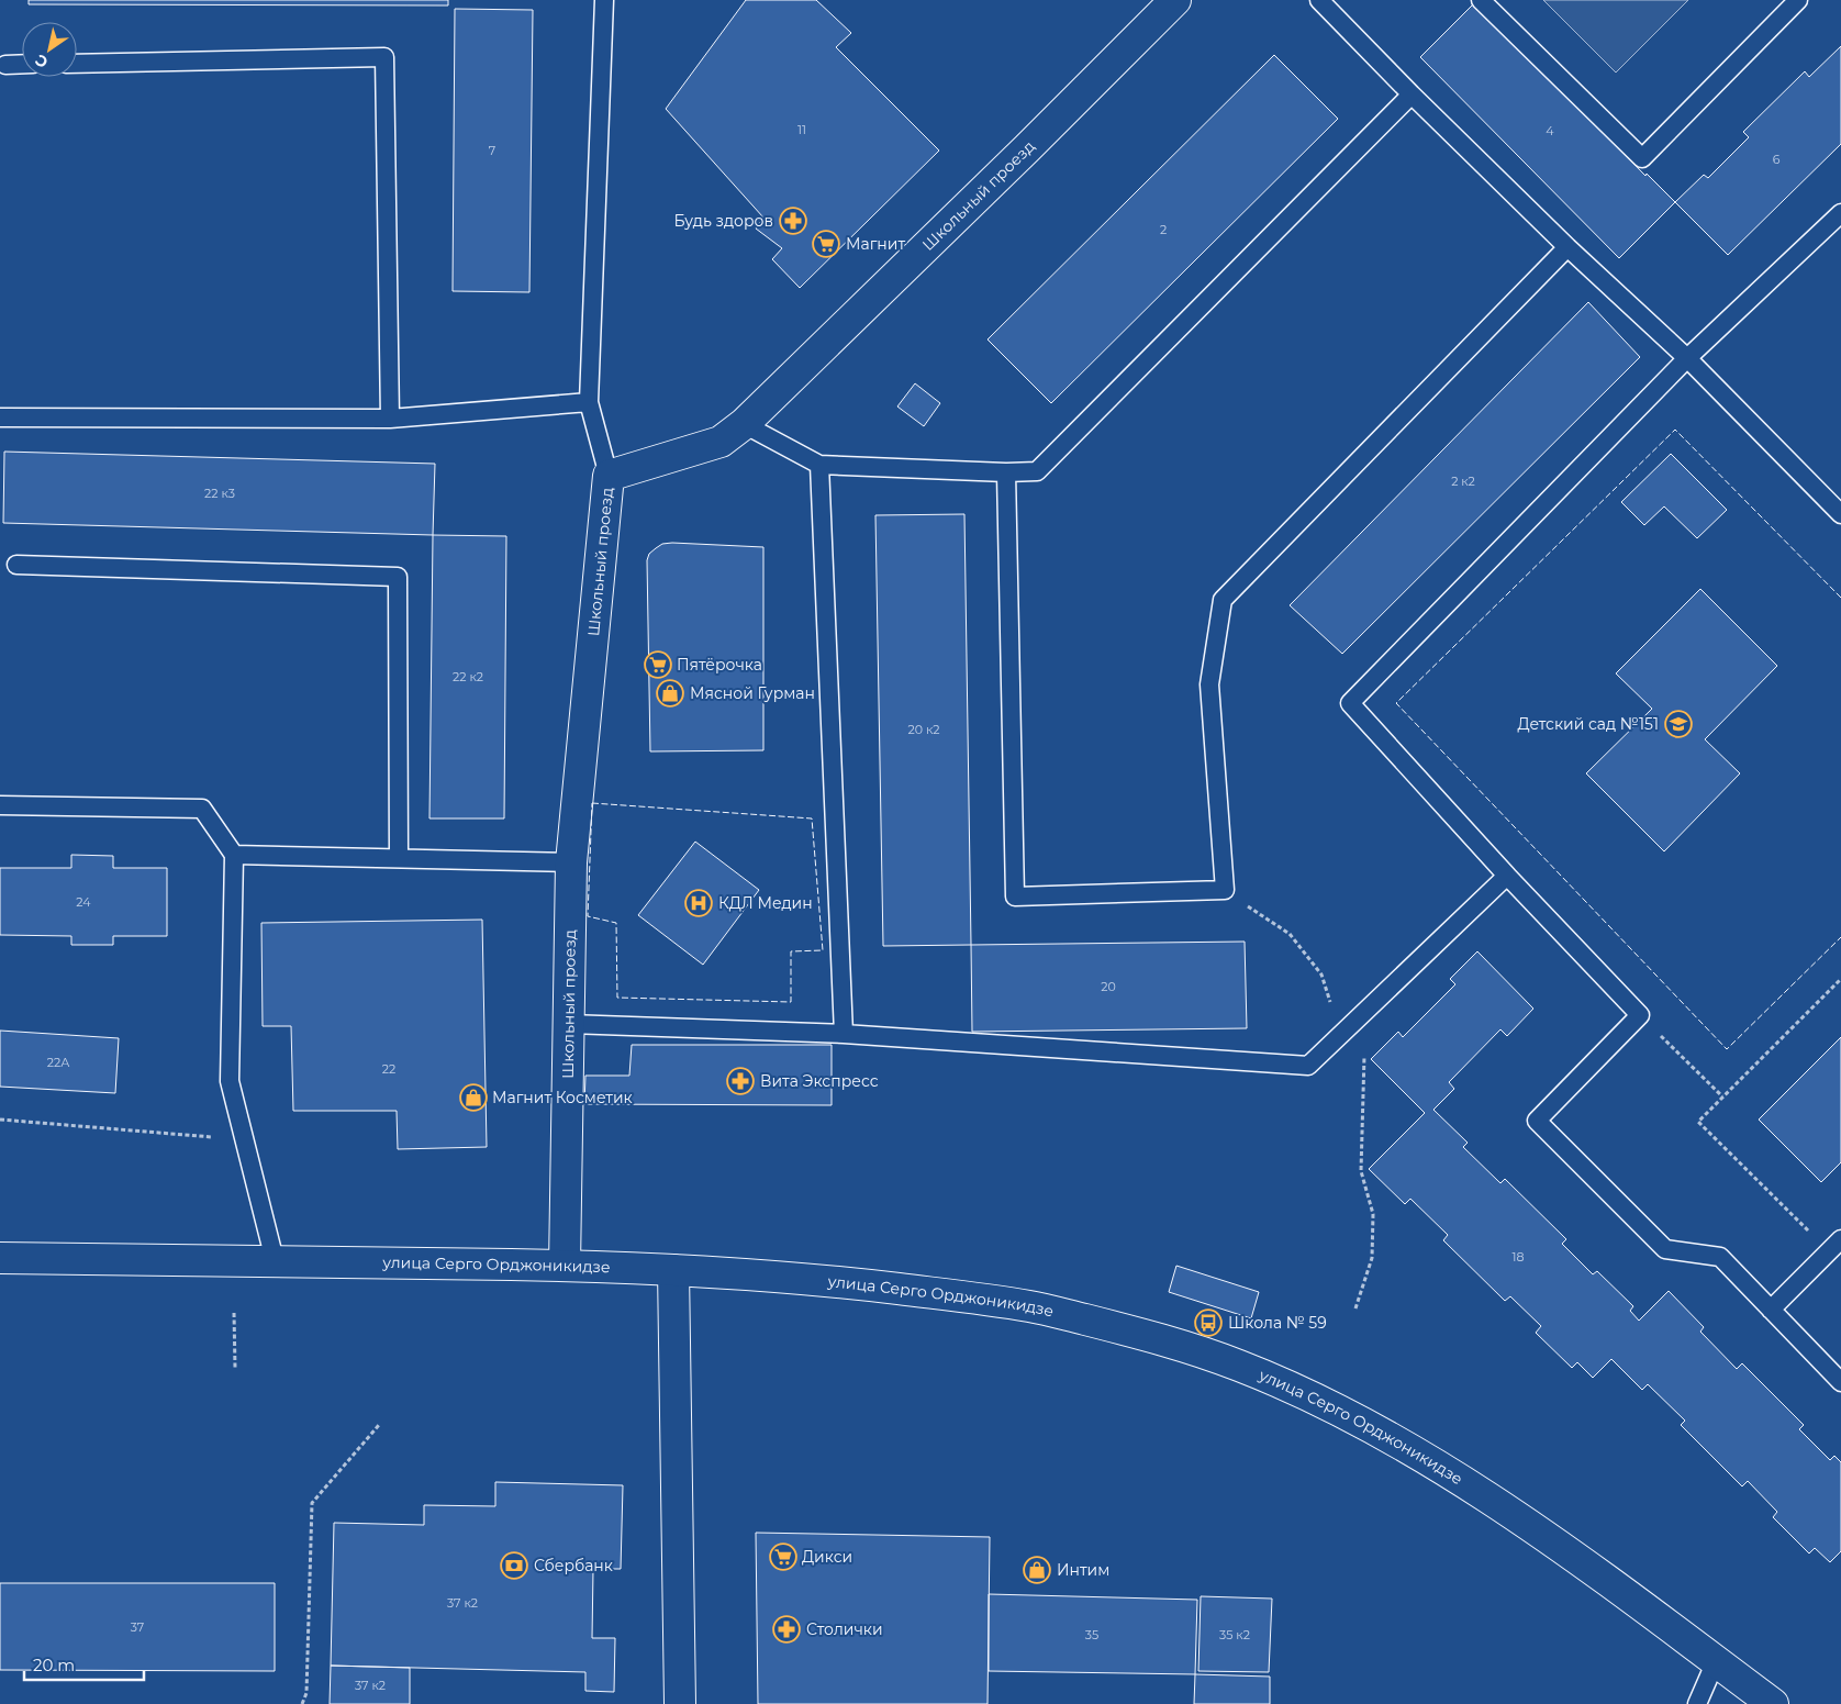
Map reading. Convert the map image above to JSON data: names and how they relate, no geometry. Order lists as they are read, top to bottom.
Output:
{
  "streets": {
    "street": ["Школьный проезд", "улица Серго Орджоникидзе"]
  },
  "crossings": [
    ["Школьный проезд", "улица Серго Орджоникидзе"]
  ],
  "places": {
    "pharmacy": ["Будь здоров", "Вита Экспресс", "Столички"],
    "supermarket": ["Магнит", "Пятёрочка", "Дикси"],
    "shop": ["Мясной Гурман", "Магнит Косметик", "Интим"],
    "school or university": ["Детский сад №151"],
    "hospital": ["КДЛ Медин"],
    "bus stop": ["Школа № 59"],
    "bank": ["Сбербанк"]
  },
  "house_numbers": [
    "11",
    "4",
    "7",
    "6",
    "2",
    "2 к2",
    "22 к3",
    "22 к2",
    "20 к2",
    "24",
    "20",
    "22А",
    "22",
    "18",
    "37 к2",
    "37",
    "35",
    "35 к2",
    "37 к2"
  ],
  "scale_bar": "20 m",
  "north": "bottom left"
}
